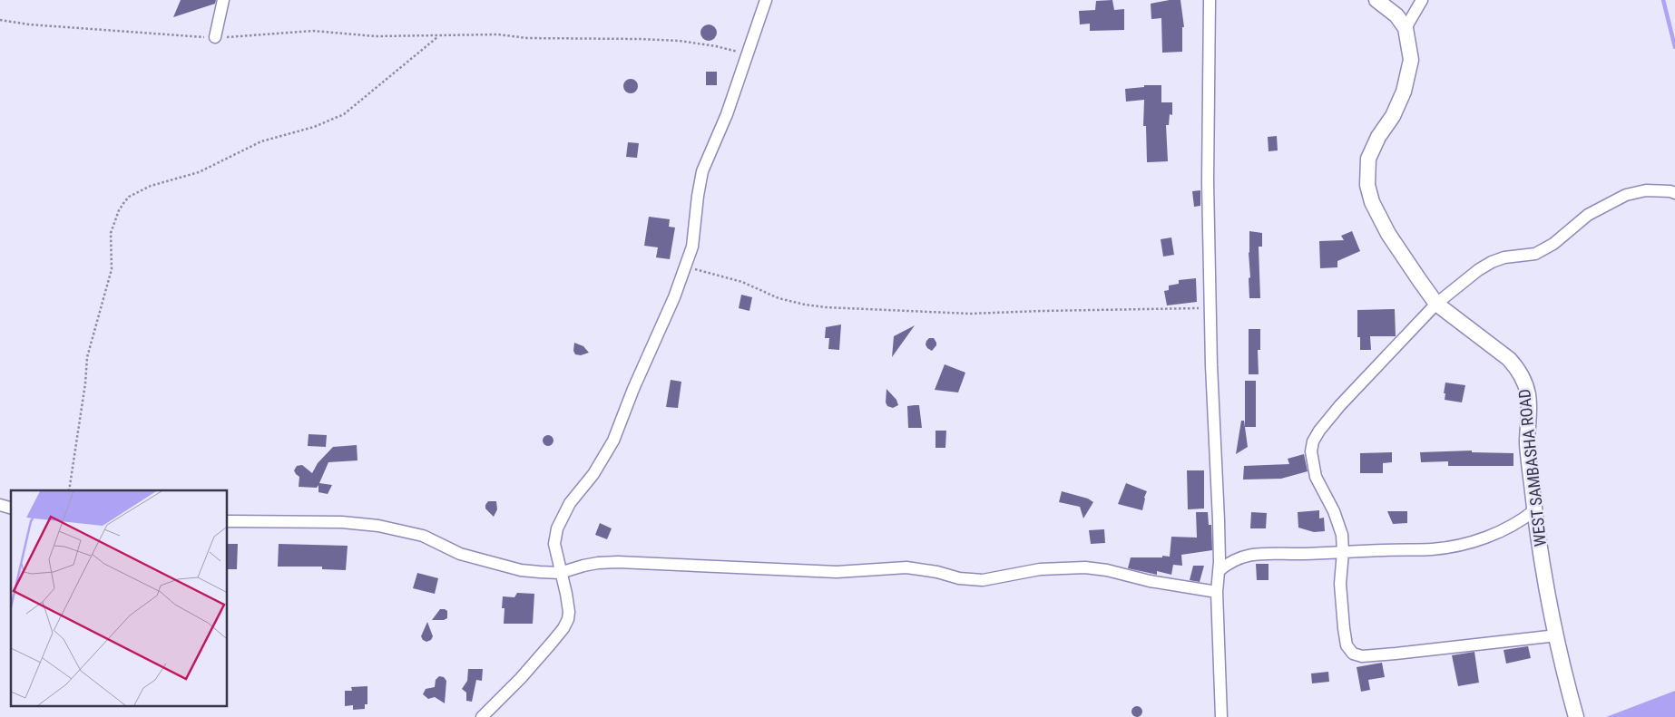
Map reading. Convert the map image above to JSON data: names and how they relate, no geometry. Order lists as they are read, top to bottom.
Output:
{
  "streets": {
    "street": ["WEST SAMBASHA ROAD"]
  }
}
